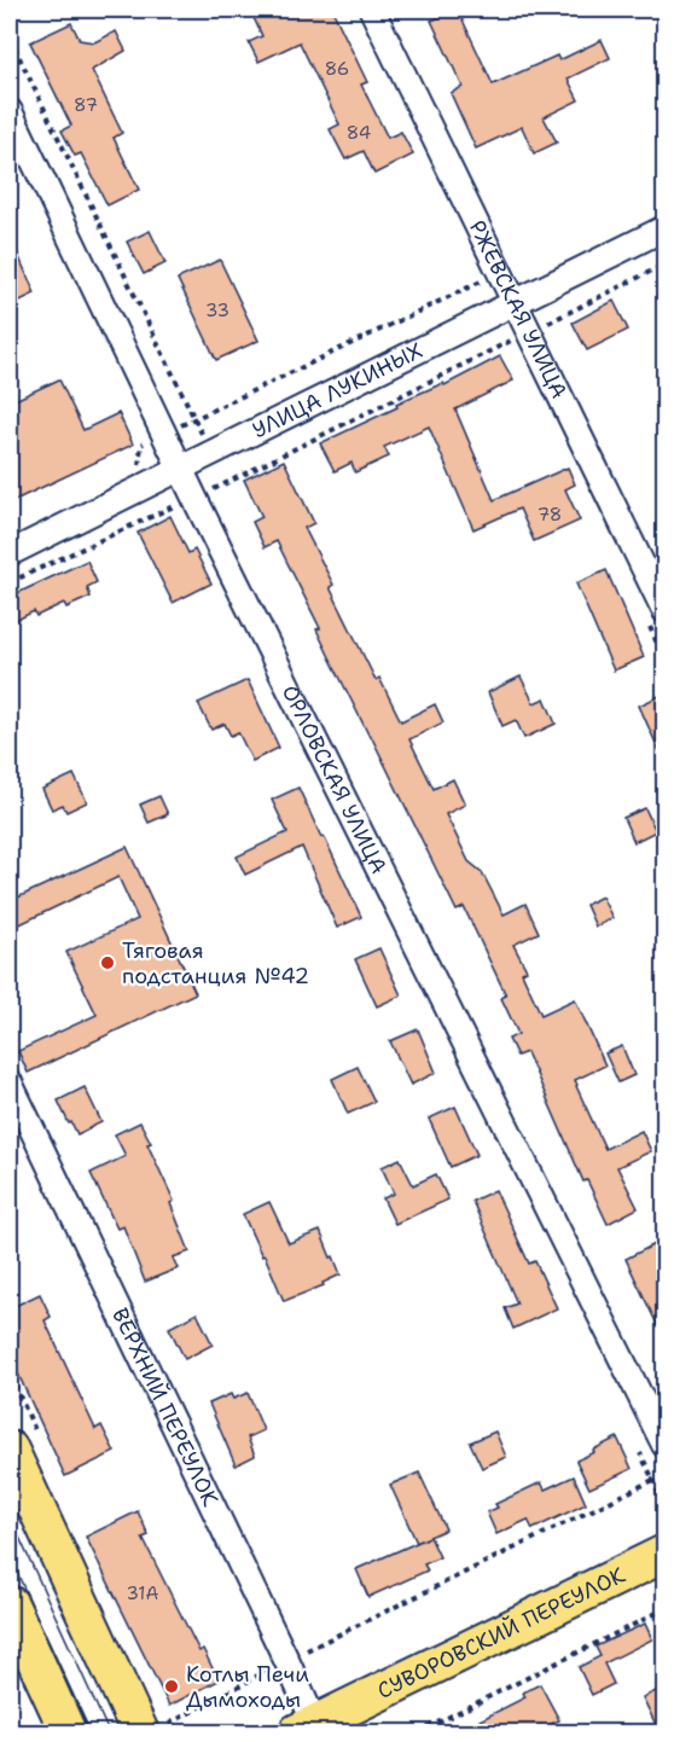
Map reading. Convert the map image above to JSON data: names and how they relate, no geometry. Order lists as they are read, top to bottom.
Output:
{
  "streets": {
    "main road": ["СУВОРОВСКИЙ ПЕРЕУЛОК"],
    "street": [
      "РЖЕВСКАЯ УЛИЦА",
      "УЛИЦА ЛУКИНЫХ",
      "ОРЛОВСКАЯ УЛИЦА",
      "ВЕРХНИЙ ПЕРЕУЛОК"
    ]
  },
  "crossings": [
    ["РЖЕВСКАЯ УЛИЦА", "УЛИЦА ЛУКИНЫХ"],
    ["УЛИЦА ЛУКИНЫХ", "ОРЛОВСКАЯ УЛИЦА"],
    ["ВЕРХНИЙ ПЕРЕУЛОК", "СУВОРОВСКИЙ ПЕРЕУЛОК"]
  ],
  "places": ["Тяговая подстанция №42", "Котлы Печи Дымоходы"],
  "house_numbers": [
    "86",
    "87",
    "84",
    "33",
    "78",
    "31А"
  ]
}
